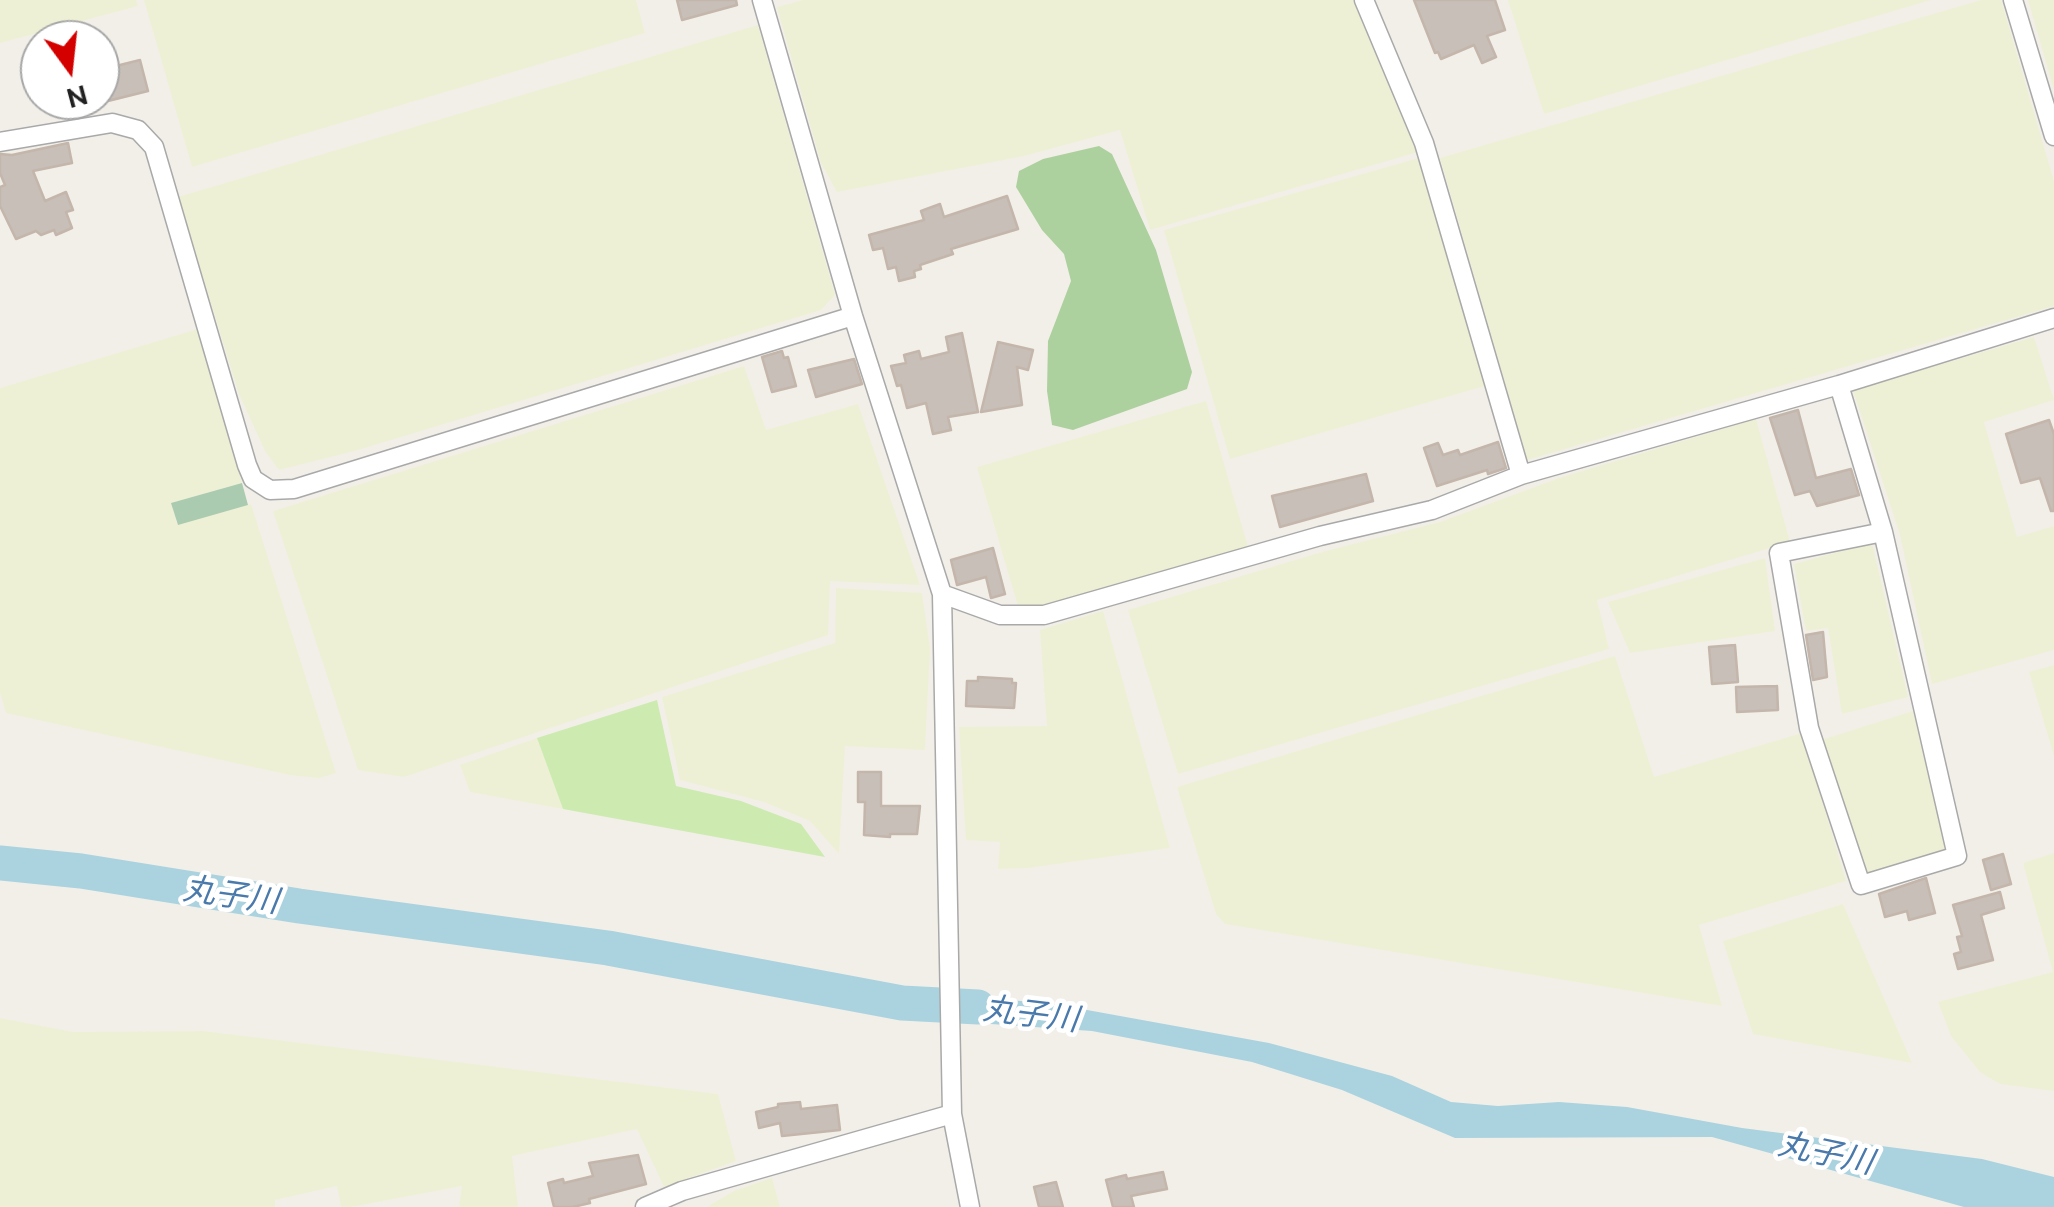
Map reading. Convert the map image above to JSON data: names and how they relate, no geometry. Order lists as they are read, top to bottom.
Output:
{
  "water": ["丸子川"],
  "north": "bottom"
}
